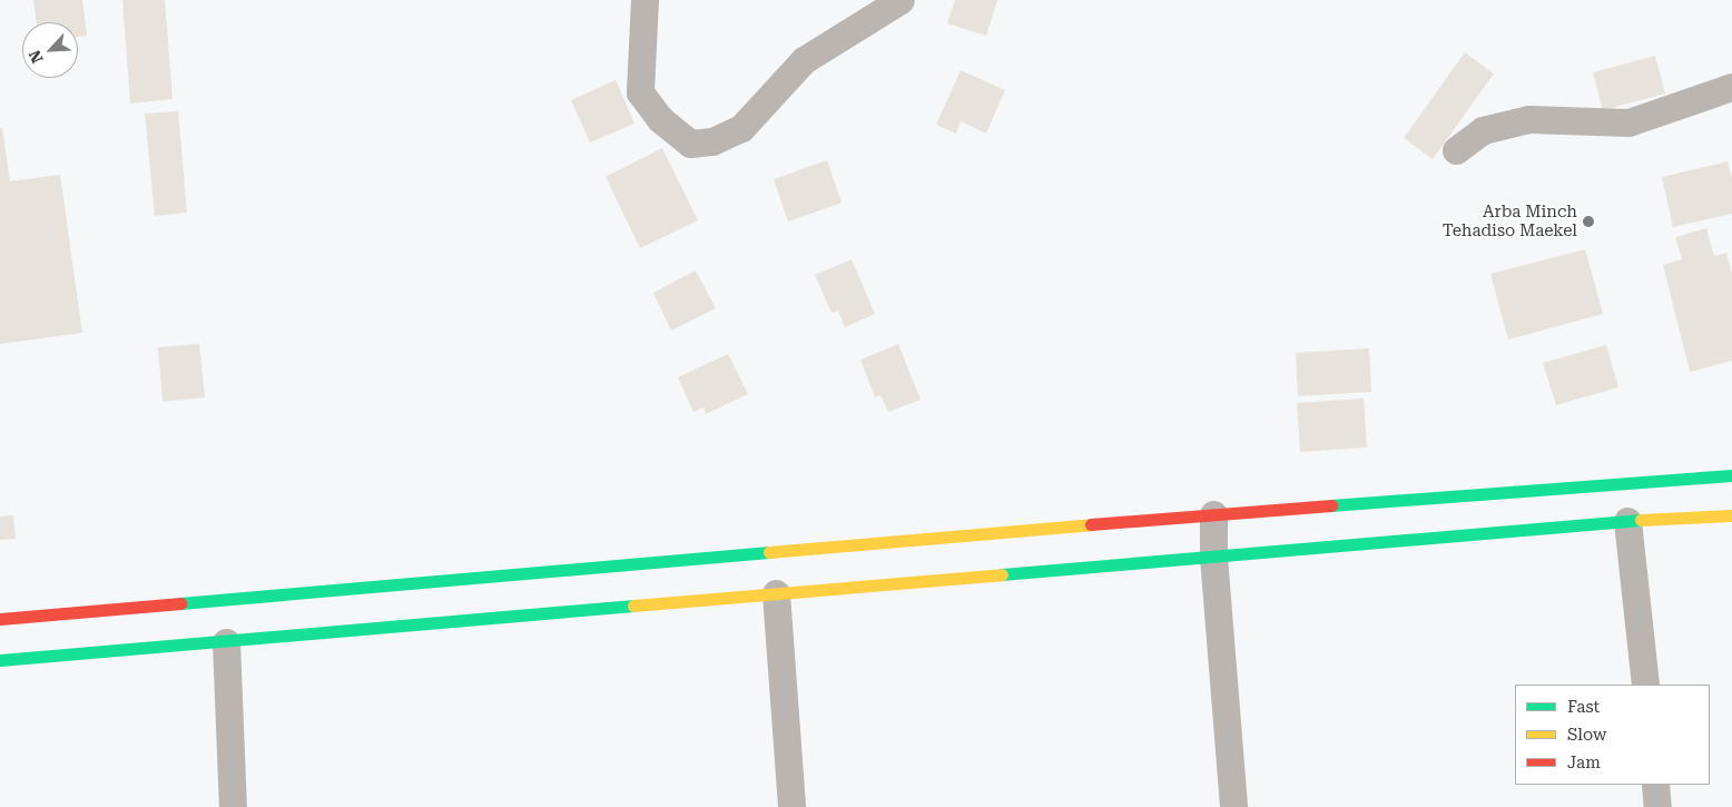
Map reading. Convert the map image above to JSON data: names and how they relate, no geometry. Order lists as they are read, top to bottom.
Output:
{
  "places": ["Arba Minch Tehadiso Maekel"],
  "legend": ["Fast", "Slow", "Jam"],
  "north": "bottom left"
}
